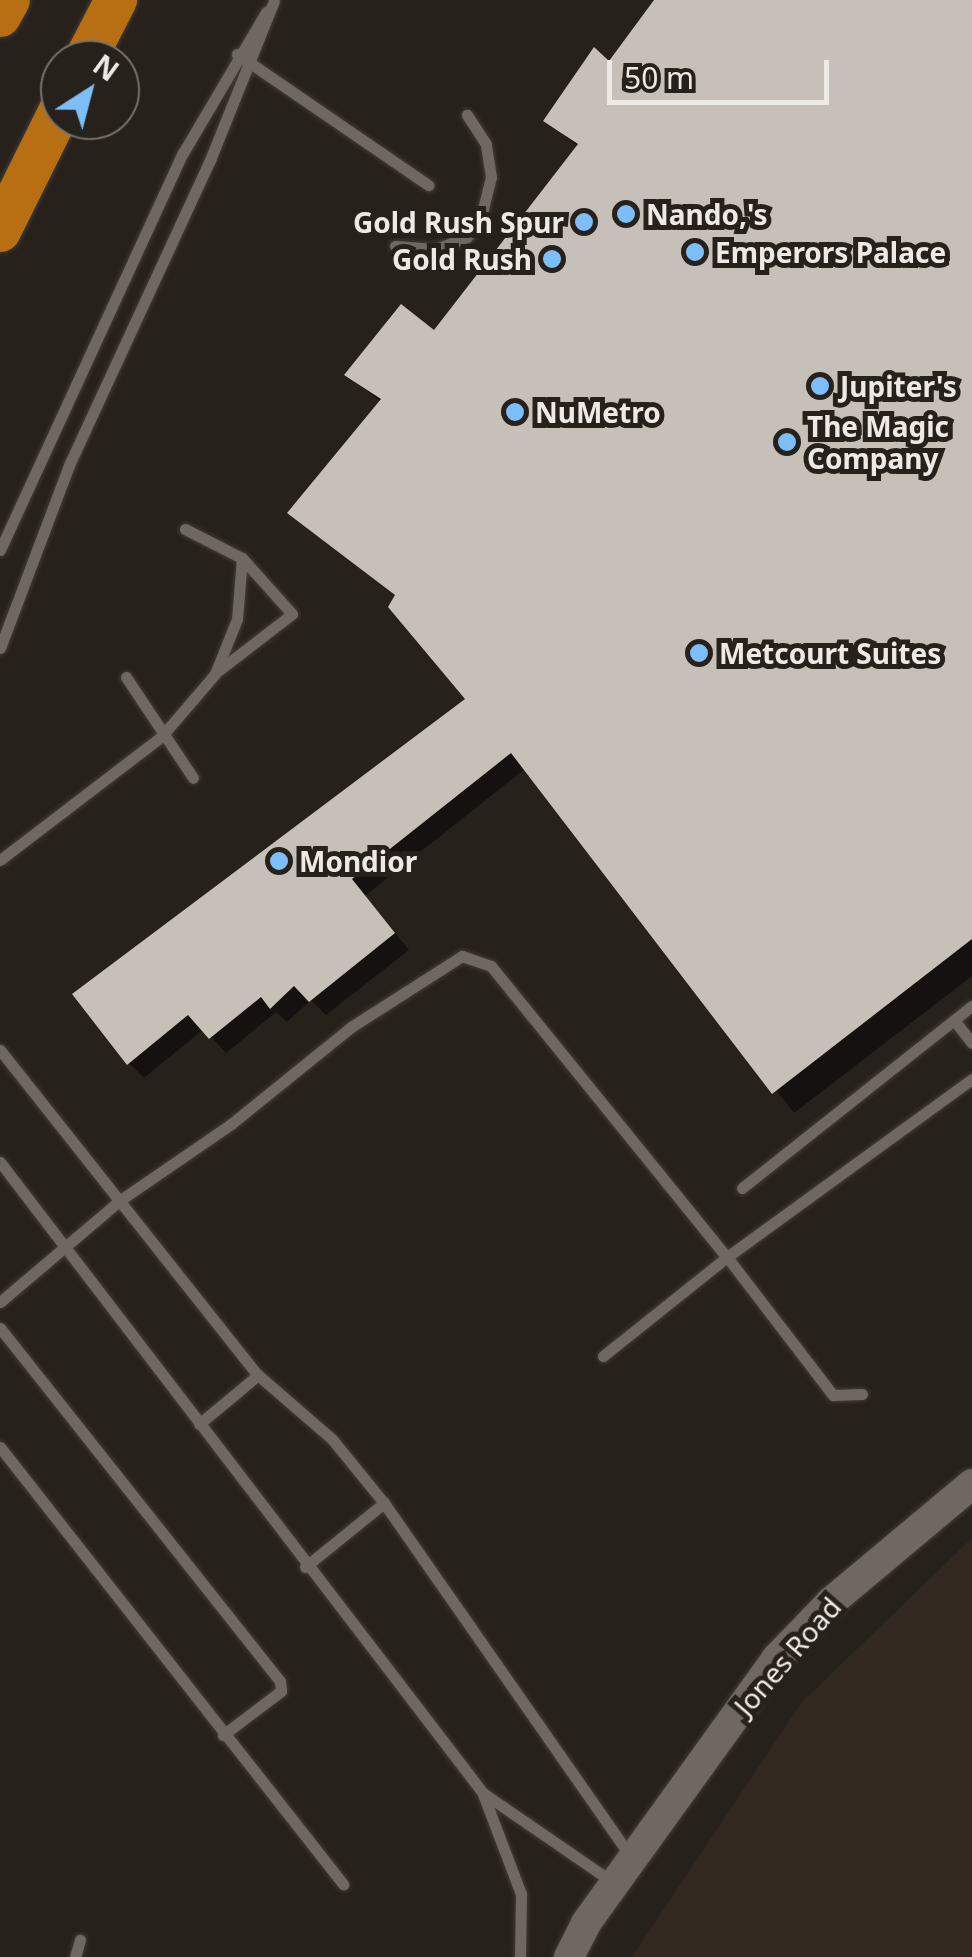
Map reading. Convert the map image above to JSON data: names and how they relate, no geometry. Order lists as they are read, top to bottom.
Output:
{
  "streets": {
    "street": ["Jones Road"]
  },
  "places": [
    "Nando,'s",
    "Gold Rush Spur",
    "Emperors Palace",
    "Gold Rush",
    "Jupiter's",
    "NuMetro",
    "The Magic Company",
    "Metcourt Suites",
    "Mondior"
  ],
  "scale_bar": "50 m",
  "north": "top right"
}
